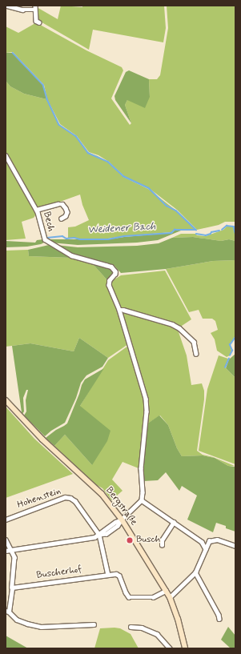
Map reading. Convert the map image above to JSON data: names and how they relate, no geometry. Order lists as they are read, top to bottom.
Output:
{
  "streets": {
    "main road": ["Bergstraße"],
    "street": ["Bech", "Hohenstein", "Buscherhof"]
  },
  "crossings": [
    ["Bergstraße", "Buscherhof"]
  ],
  "water": ["Weidener Bach"],
  "places": ["Busch"]
}
